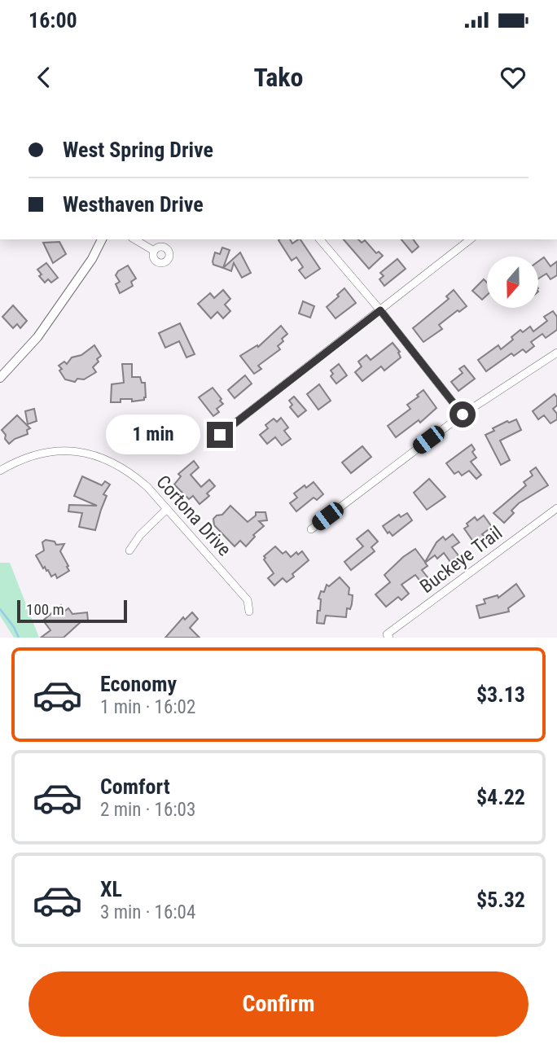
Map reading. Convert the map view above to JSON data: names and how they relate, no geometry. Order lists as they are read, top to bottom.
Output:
{
  "streets": {
    "street": ["Cortona Drive", "Buckeye Trail"]
  },
  "scale_bar": "100 m",
  "north": "bottom",
  "page": {
    "status": "16:00",
    "header": "Tako",
    "banner": ["West Spring Drive", "Westhaven Drive"],
    "bubble": "1 min",
    "scale": "100 m",
    "list": [
      {
        "name": "Economy",
        "note": "1 min · 16:02",
        "value": "$3.13"
      },
      {
        "name": "Comfort",
        "note": "2 min · 16:03",
        "value": "$4.22"
      },
      {
        "name": "XL",
        "note": "3 min · 16:04",
        "value": "$5.32"
      }
    ],
    "buttons": "Confirm"
  }
}
